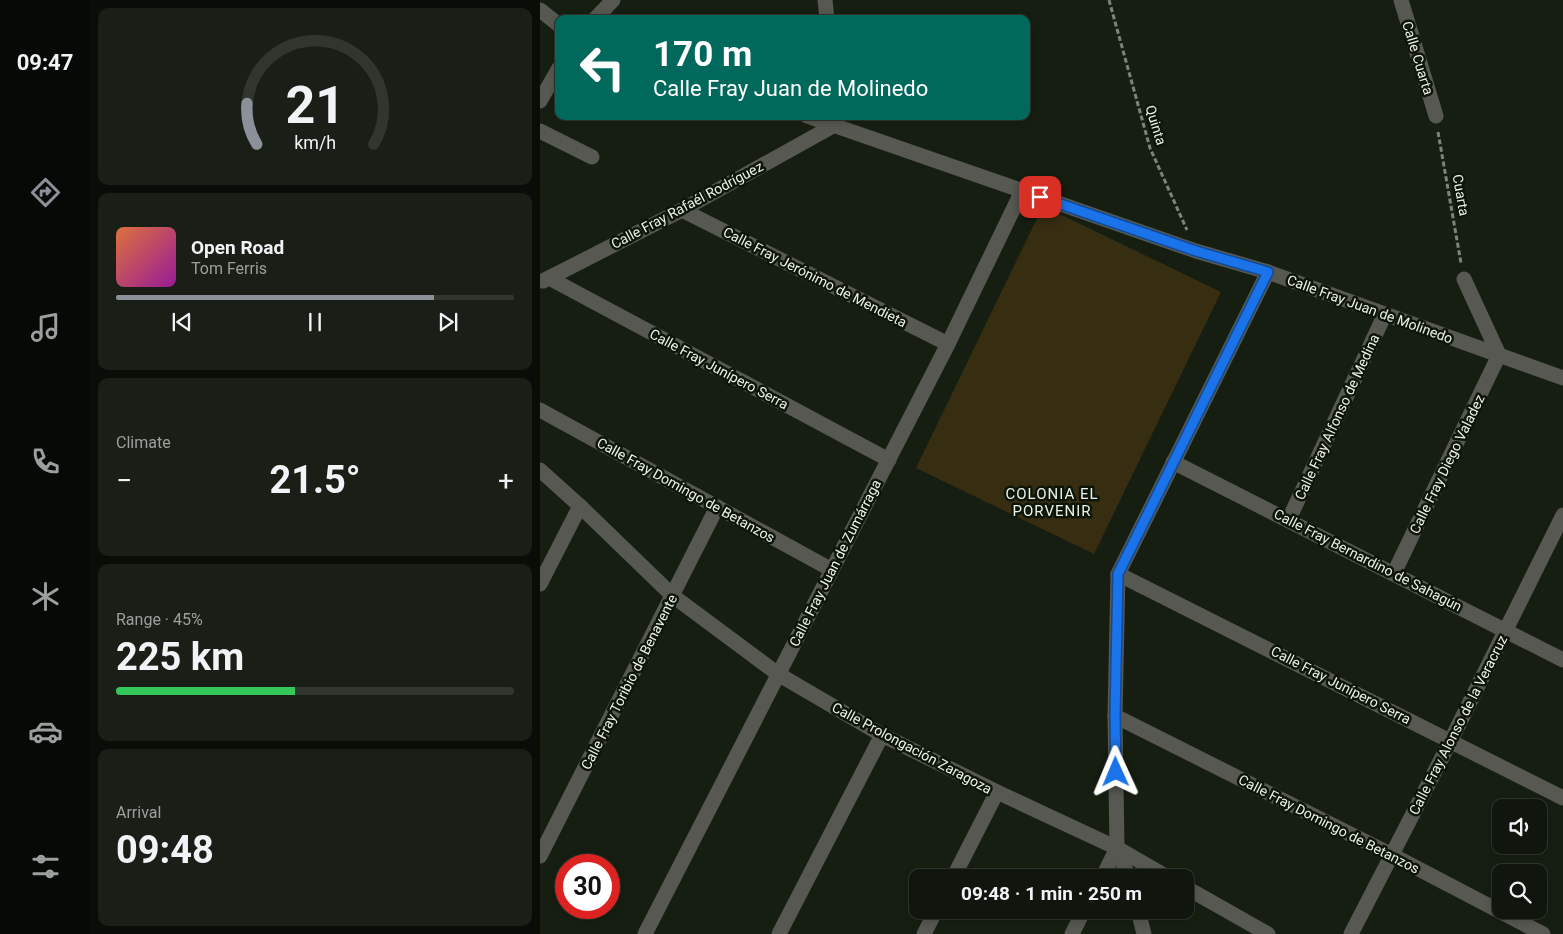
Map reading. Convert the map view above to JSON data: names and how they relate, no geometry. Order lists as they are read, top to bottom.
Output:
{
  "streets": {
    "street": [
      "Calle Cuarta",
      "Calle Fray Rafaél Rodríguez",
      "Calle Fray Jerónimo de Mendieta",
      "Calle Fray Juan de Molinedo",
      "Calle Fray Junípero Serra",
      "Calle Fray Alfonso de Medina",
      "Calle Fray Diego Valadez",
      "Calle Fray Domingo de Betanzos",
      "Calle Fray Bernardino de Sahagún",
      "Calle Fray Juan de Zumárraga",
      "Calle Fray Toribio de Benavente",
      "Calle Fray Alonso de la Veracruz",
      "Calle Prolongación Zaragoza"
    ],
    "path": ["Quinta", "Cuarta"]
  },
  "crossings": [
    ["Calle Cuarta", "Cuarta"],
    ["Quinta", "Calle Fray Juan de Molinedo"],
    ["Calle Fray Rafaél Rodríguez", "Calle Fray Jerónimo de Mendieta"],
    ["Calle Fray Rafaél Rodríguez", "Calle Fray Juan de Molinedo"],
    ["Calle Fray Rafaél Rodríguez", "Calle Fray Junípero Serra"],
    ["Calle Fray Jerónimo de Mendieta", "Calle Fray Juan de Zumárraga"],
    ["Calle Fray Juan de Molinedo", "Calle Fray Alfonso de Medina"],
    ["Calle Fray Juan de Molinedo", "Calle Fray Diego Valadez"],
    ["Calle Fray Juan de Molinedo", "Calle Fray Juan de Zumárraga"],
    ["Calle Fray Junípero Serra", "Calle Fray Juan de Zumárraga"],
    ["Calle Fray Junípero Serra", "Calle Fray Alonso de la Veracruz"],
    ["Calle Fray Alfonso de Medina", "Calle Fray Bernardino de Sahagún"],
    ["Calle Fray Diego Valadez", "Calle Fray Bernardino de Sahagún"],
    ["Calle Fray Domingo de Betanzos", "Calle Fray Juan de Zumárraga"],
    ["Calle Fray Domingo de Betanzos", "Calle Fray Toribio de Benavente"],
    ["Calle Fray Domingo de Betanzos", "Calle Fray Alonso de la Veracruz"],
    ["Calle Fray Bernardino de Sahagún", "Calle Fray Alonso de la Veracruz"],
    ["Calle Fray Juan de Zumárraga", "Calle Prolongación Zaragoza"],
    ["Calle Fray Toribio de Benavente", "Calle Prolongación Zaragoza"]
  ],
  "districts": ["COLONIA EL PORVENIR"],
  "page": {
    "tabs": "09:47",
    "turn": ["170 m", "Calle Fray Juan de Molinedo"],
    "song": ["Open Road", "Tom Ferris"],
    "tile": [
      "Climate",
      ["Range · 45%", "225 km"],
      ["Arrival", "09:48"]
    ],
    "heat": ["−", "21.5°", "+"],
    "limit": "30",
    "trip": "09:48 · 1 min · 250 m",
    "gauge": ["21", "km/h"]
  }
}
